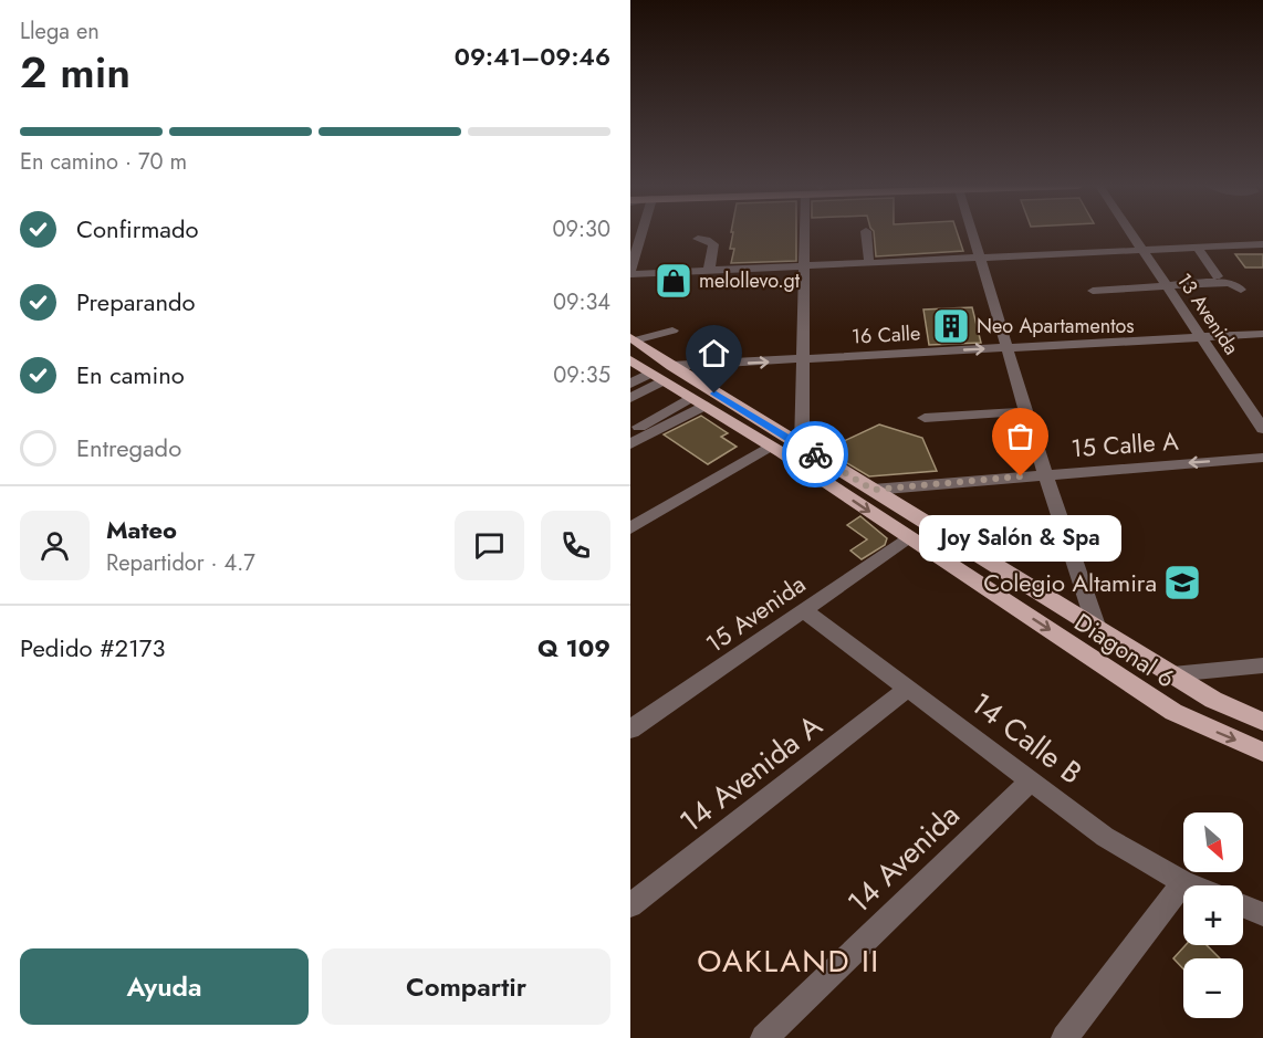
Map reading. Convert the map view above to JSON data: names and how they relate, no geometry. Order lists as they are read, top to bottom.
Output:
{
  "streets": {
    "main road": ["Diagonal 6"],
    "street": [
      "13 Avenida",
      "16 Calle",
      "15 Calle A",
      "15 Avenida",
      "14 Calle B",
      "14 Avenida A",
      "14 Avenida"
    ]
  },
  "crossings": [
    ["13 Avenida", "16 Calle"],
    ["16 Calle", "Diagonal 6"],
    ["15 Calle A", "Diagonal 6"],
    ["15 Avenida", "Diagonal 6"],
    ["15 Avenida", "14 Calle B"],
    ["14 Calle B", "14 Avenida A"],
    ["14 Calle B", "14 Avenida"]
  ],
  "one_way": ["15 Calle A"],
  "districts": ["OAKLAND II"],
  "places": {
    "shop": ["melollevo.gt"],
    "building": ["Neo Apartamentos"],
    "other": ["Joy Salón & Spa"],
    "school or university": ["Colegio Altamira"]
  },
  "north": "bottom right",
  "page": {
    "heading": ["2 min", "Llega en", "09:41–09:46"],
    "panel": [
      "Mateo",
      "Repartidor · 4.7",
      "Pedido #2173",
      "Q 109"
    ],
    "bar": "En camino · 70 m",
    "list": [
      ["Confirmado", "09:30"],
      ["Preparando", "09:34"],
      ["En camino", "09:35"],
      "Entregado"
    ],
    "bubble": "Joy Salón & Spa",
    "map_buttons": ["+", "−"],
    "buttons": ["Ayuda", "Compartir"]
  }
}
